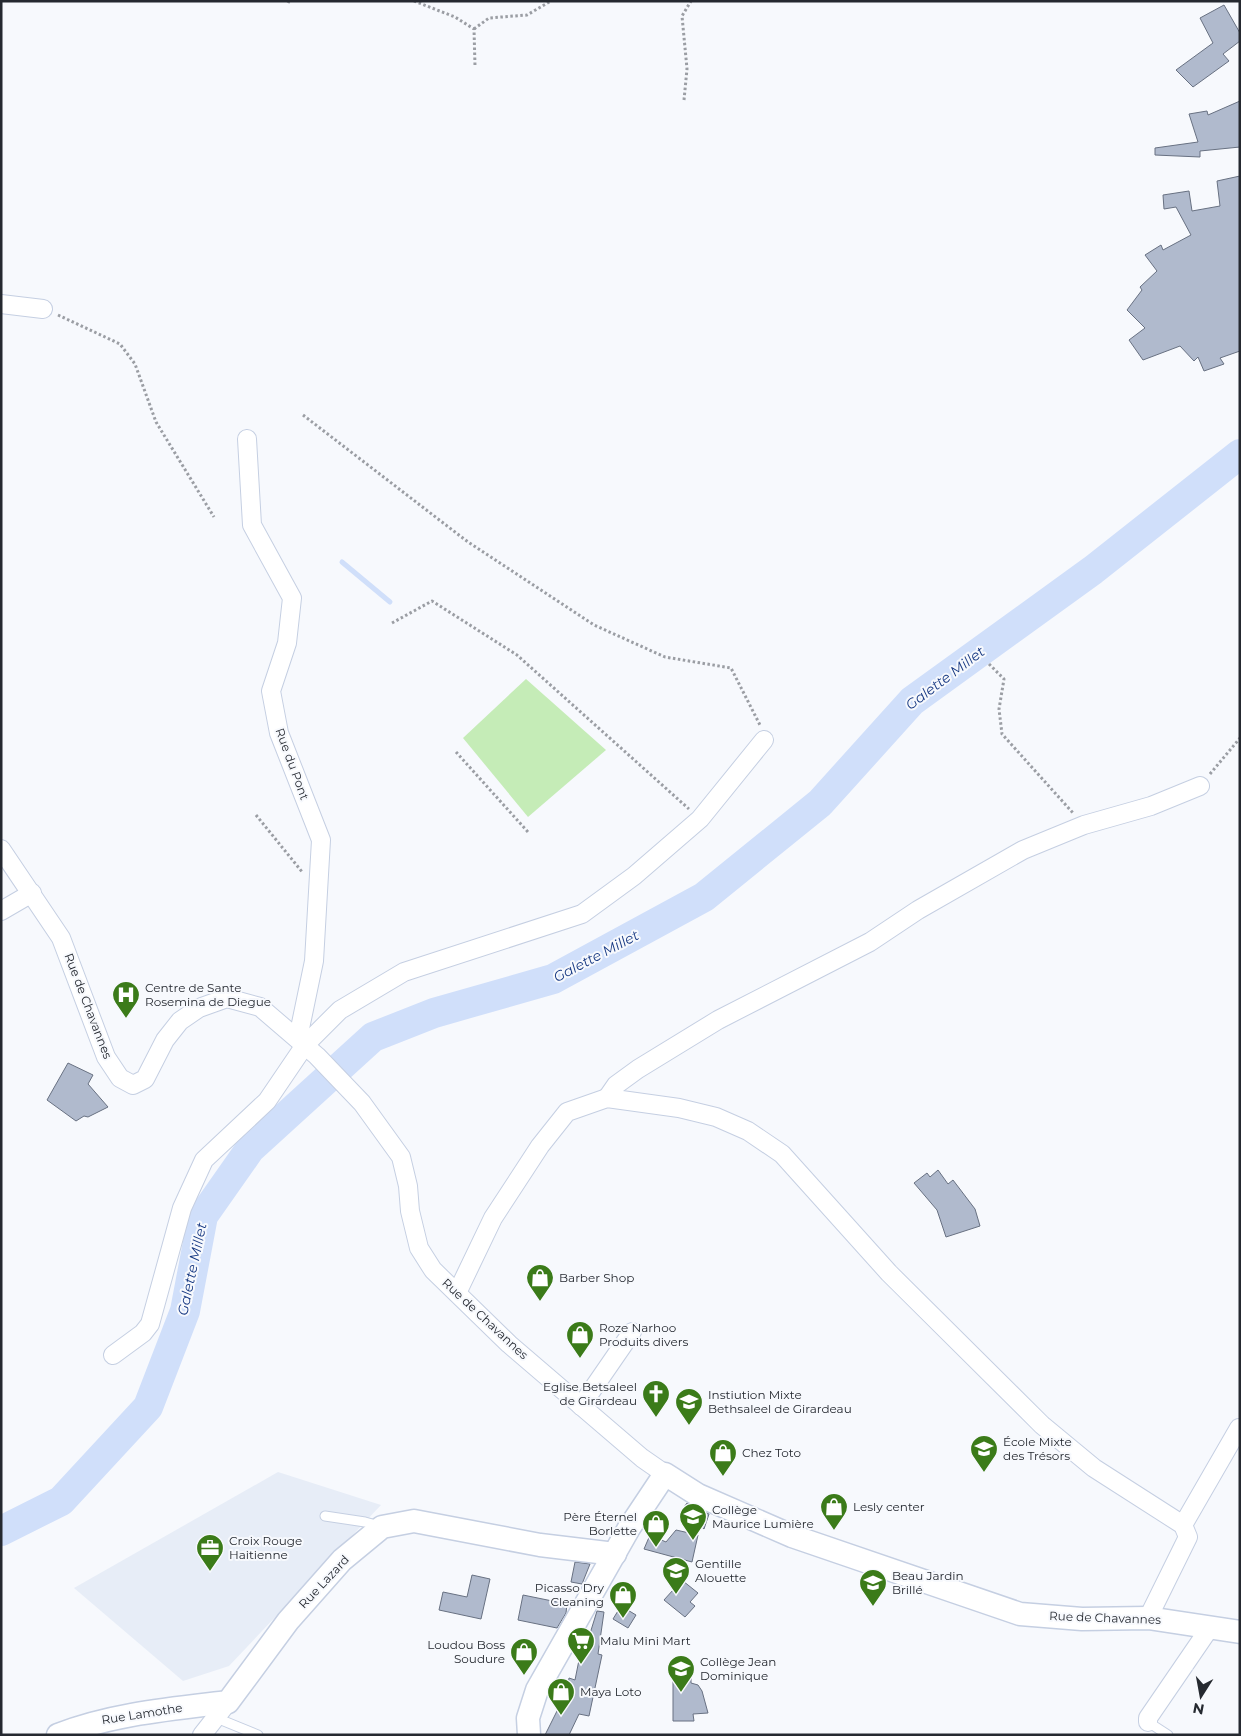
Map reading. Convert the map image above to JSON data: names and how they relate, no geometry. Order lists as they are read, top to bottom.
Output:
{
  "streets": {
    "street": [
      "Rue du Pont",
      "Rue de Chavannes",
      "Rue Lazard",
      "Rue Lamothe"
    ]
  },
  "crossings": [
    ["Rue du Pont", "Rue de Chavannes"],
    ["Rue Lazard", "Rue Lamothe"]
  ],
  "water": ["Galette Millet"],
  "places": {
    "hospital": ["Centre de Sante Rosemina de Diegue"],
    "shop": [
      "Barber Shop",
      "Roze Narhoo Produits divers",
      "Chez Toto",
      "Lesly center",
      "Père Éternel Borlette",
      "Picasso Dry Cleaning",
      "Loudou Boss Soudure",
      "Maya Loto"
    ],
    "church": ["Eglise Betsaleel de Girardeau"],
    "school or university": [
      "Instiution Mixte Bethsaleel de Girardeau",
      "École Mixte des Trésors",
      "Collège Maurice Lumière",
      "Gentille Alouette",
      "Beau Jardin Brillé",
      "Collège Jean Dominique"
    ],
    "office": ["Croix Rouge Haitienne"],
    "supermarket": ["Malu Mini Mart"]
  },
  "north": "bottom"
}
